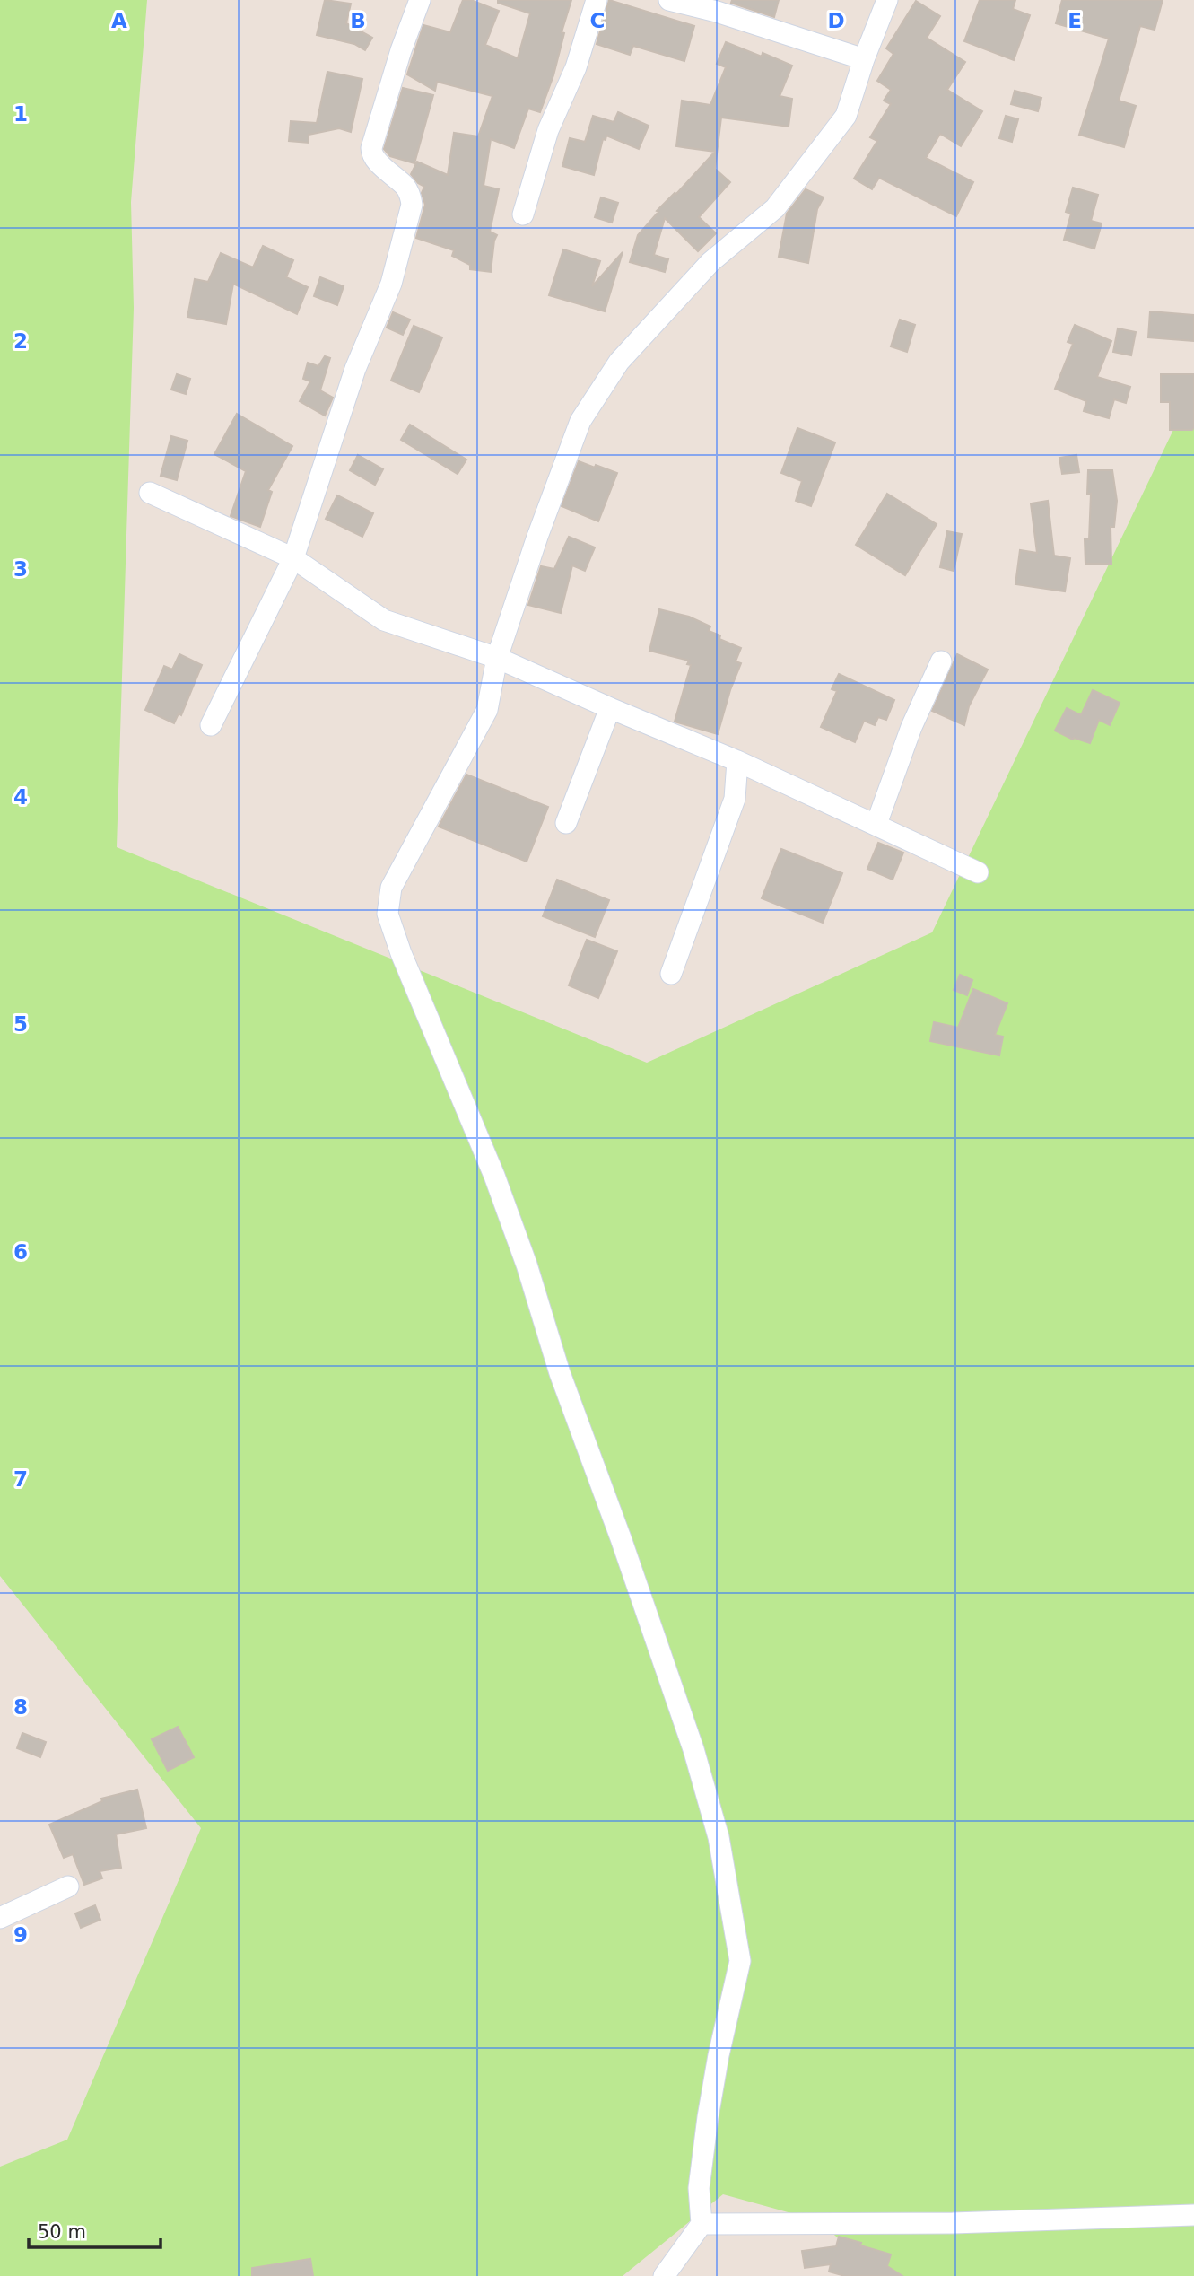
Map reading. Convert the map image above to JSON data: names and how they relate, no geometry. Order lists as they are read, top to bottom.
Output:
{
  "scale_bar": "50 m",
  "grid": {
    "columns": [
      "A",
      "B",
      "C",
      "D",
      "E"
    ],
    "rows": [
      "1",
      "2",
      "3",
      "4",
      "5",
      "6",
      "7",
      "8",
      "9"
    ]
  }
}
